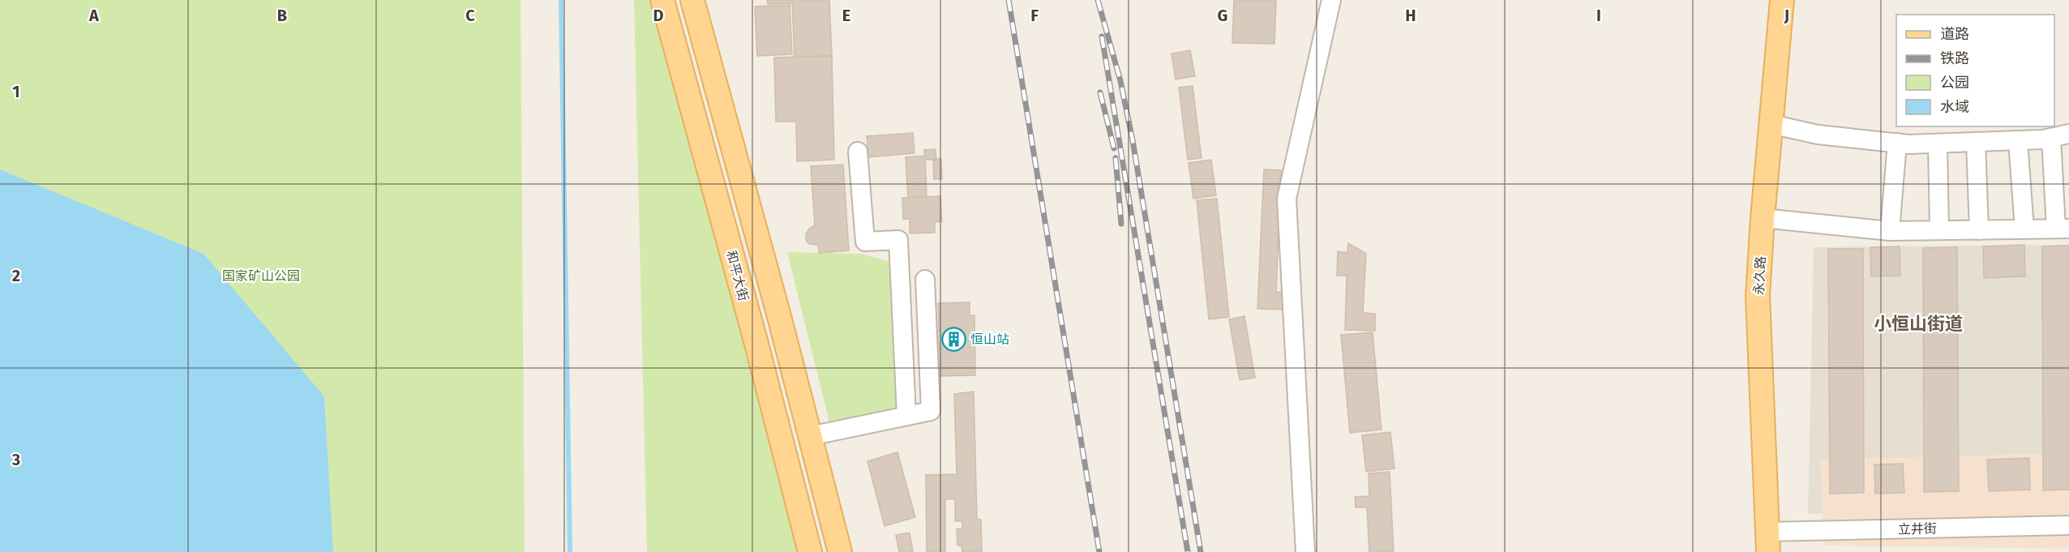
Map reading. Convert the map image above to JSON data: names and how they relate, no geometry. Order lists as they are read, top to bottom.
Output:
{
  "streets": {
    "main road": ["和平大街", "永久路"],
    "street": ["立井街"]
  },
  "crossings": [
    ["永久路", "立井街"]
  ],
  "districts": ["小恒山街道"],
  "parks": ["国家矿山公园"],
  "places": {
    "building": ["恒山站"]
  },
  "legend": [
    "道路",
    "铁路",
    "公园",
    "水域"
  ],
  "grid": {
    "columns": [
      "A",
      "B",
      "C",
      "D",
      "E",
      "F",
      "G",
      "H",
      "I",
      "J"
    ],
    "rows": ["1", "2", "3"]
  }
}
